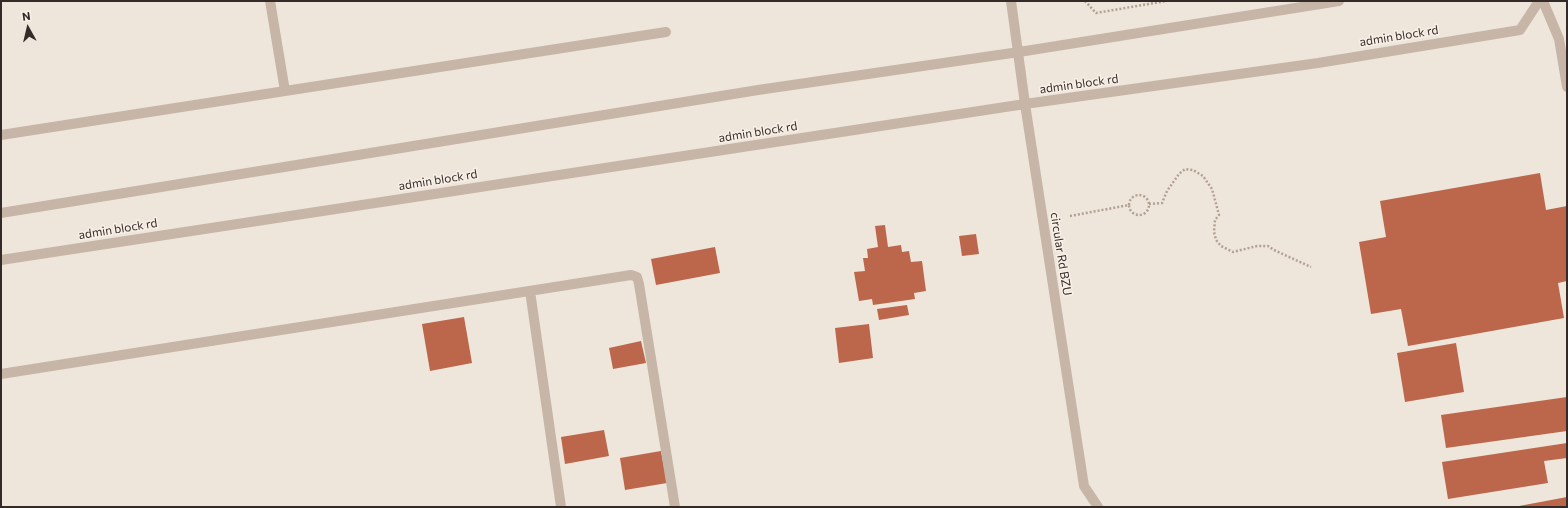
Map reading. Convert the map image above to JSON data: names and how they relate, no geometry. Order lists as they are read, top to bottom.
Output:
{
  "streets": {
    "street": ["admin block rd", "circular Rd BZU"]
  },
  "crossings": [
    ["admin block rd", "circular Rd BZU"]
  ],
  "north": "top"
}
